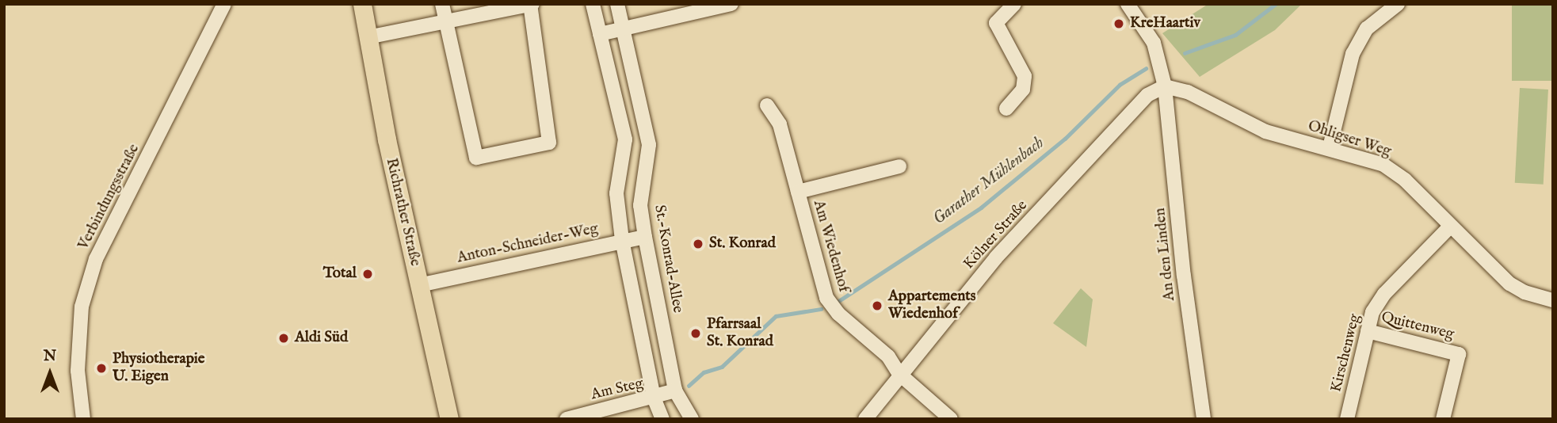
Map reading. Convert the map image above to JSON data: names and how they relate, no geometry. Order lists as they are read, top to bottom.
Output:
{
  "streets": {
    "main road": ["Richrather Straße"],
    "street": [
      "Ohligser Weg",
      "Verbindungsstraße",
      "Kölner Straße",
      "Anton-Schneider-Weg",
      "Am Wiedenhof",
      "An den Linden",
      "St.-Konrad-Allee",
      "Quittenweg",
      "Kirschenweg",
      "Am Steg"
    ]
  },
  "crossings": [
    ["Ohligser Weg", "Kölner Straße"],
    ["Ohligser Weg", "An den Linden"],
    ["Ohligser Weg", "Kirschenweg"],
    ["Richrather Straße", "Anton-Schneider-Weg"],
    ["Kölner Straße", "Am Wiedenhof"],
    ["Kölner Straße", "An den Linden"],
    ["Anton-Schneider-Weg", "St.-Konrad-Allee"],
    ["St.-Konrad-Allee", "Am Steg"],
    ["Quittenweg", "Kirschenweg"]
  ],
  "water": ["Garather Mühlenbach"],
  "places": [
    "KreHaartiv",
    "St. Konrad",
    "Total",
    "Appartements Wiedenhof",
    "Pfarrsaal St. Konrad",
    "Aldi Süd",
    "Physiotherapie U. Eigen"
  ],
  "north": "top"
}
